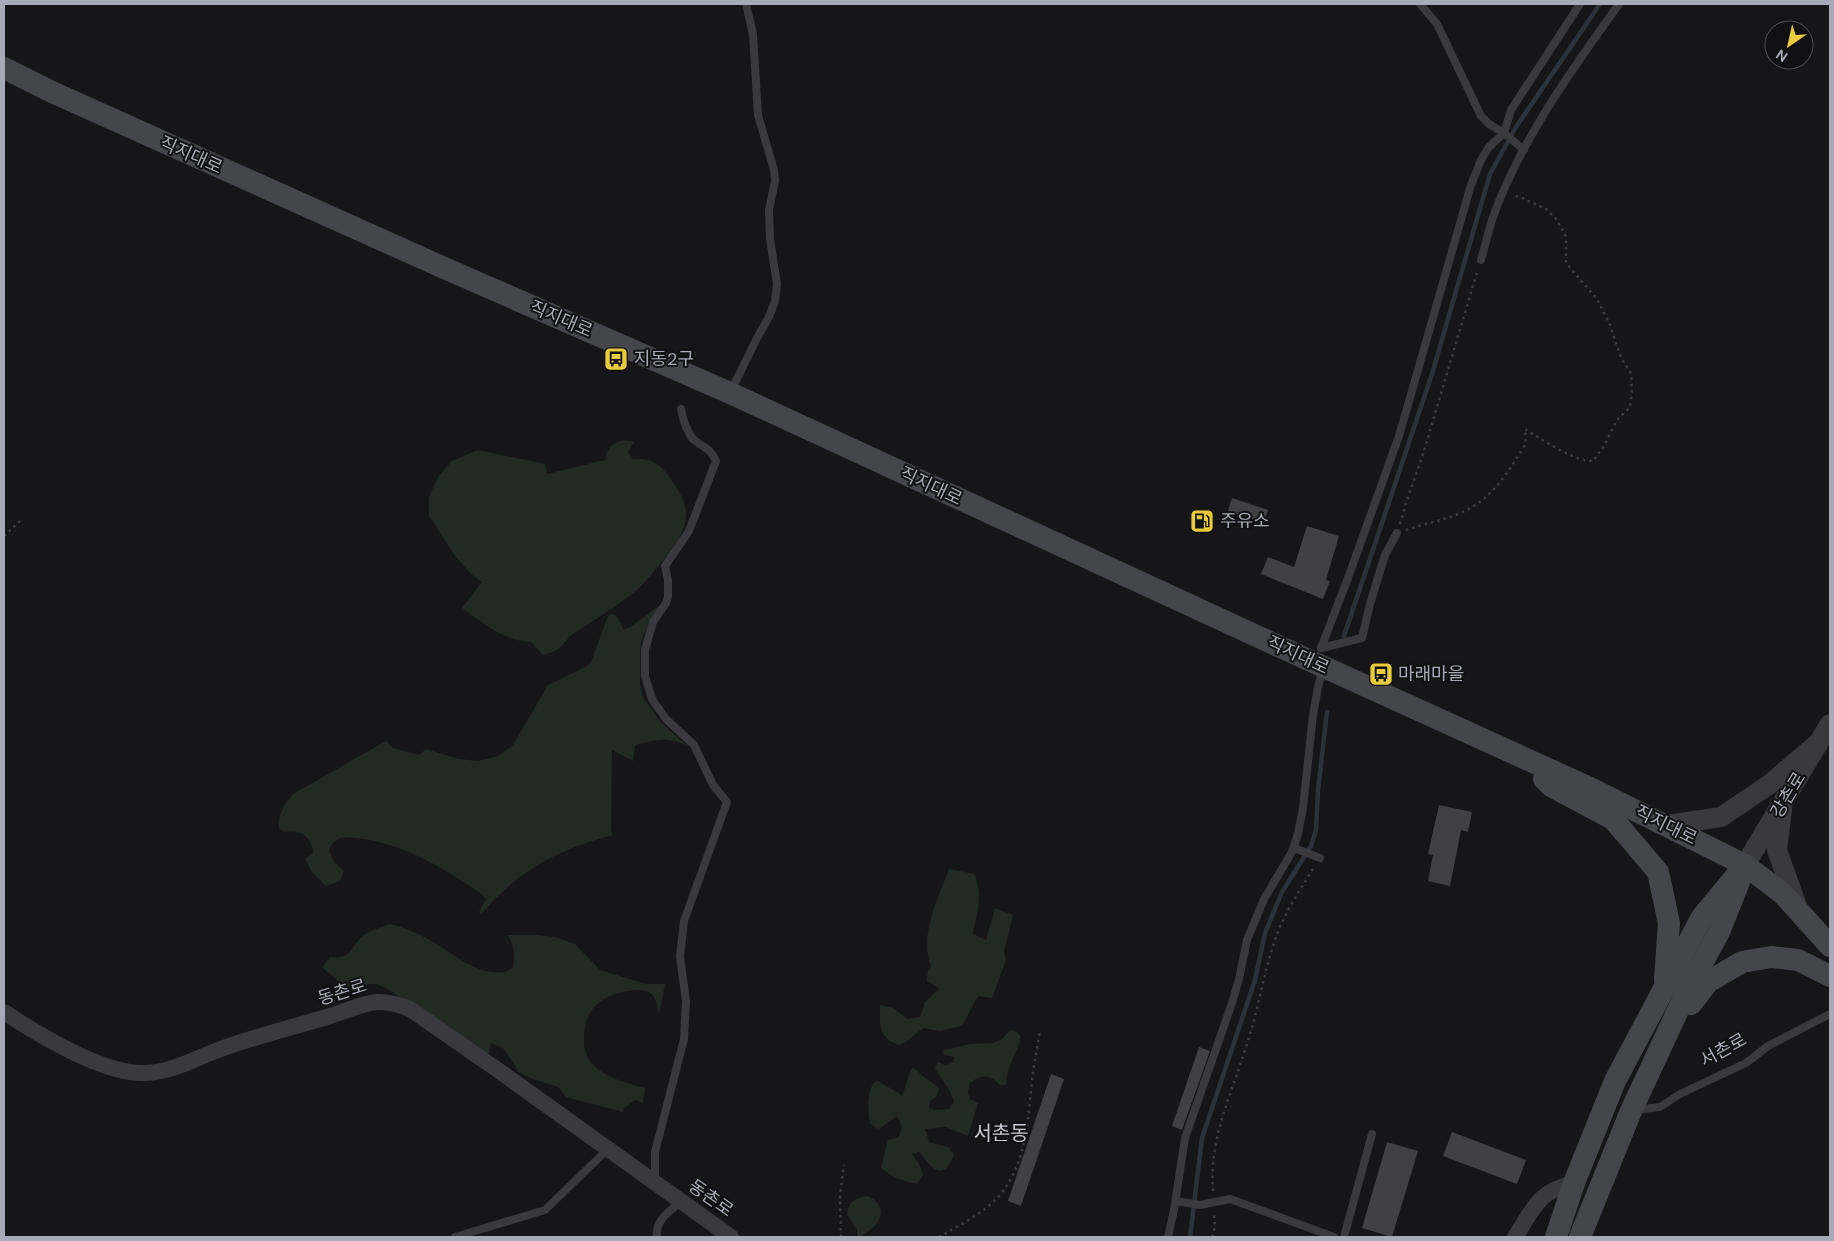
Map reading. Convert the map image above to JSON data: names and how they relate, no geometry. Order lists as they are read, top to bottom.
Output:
{
  "streets": {
    "main road": ["직지대로"],
    "street": ["강촌로", "동촌로"],
    "lane": ["서촌로"]
  },
  "crossings": [
    ["직지대로", "강촌로"]
  ],
  "districts": ["서촌동"],
  "places": {
    "bus stop": ["지동2구", "마래마을"],
    "fuel station": ["주유소"]
  },
  "north": "bottom left"
}
